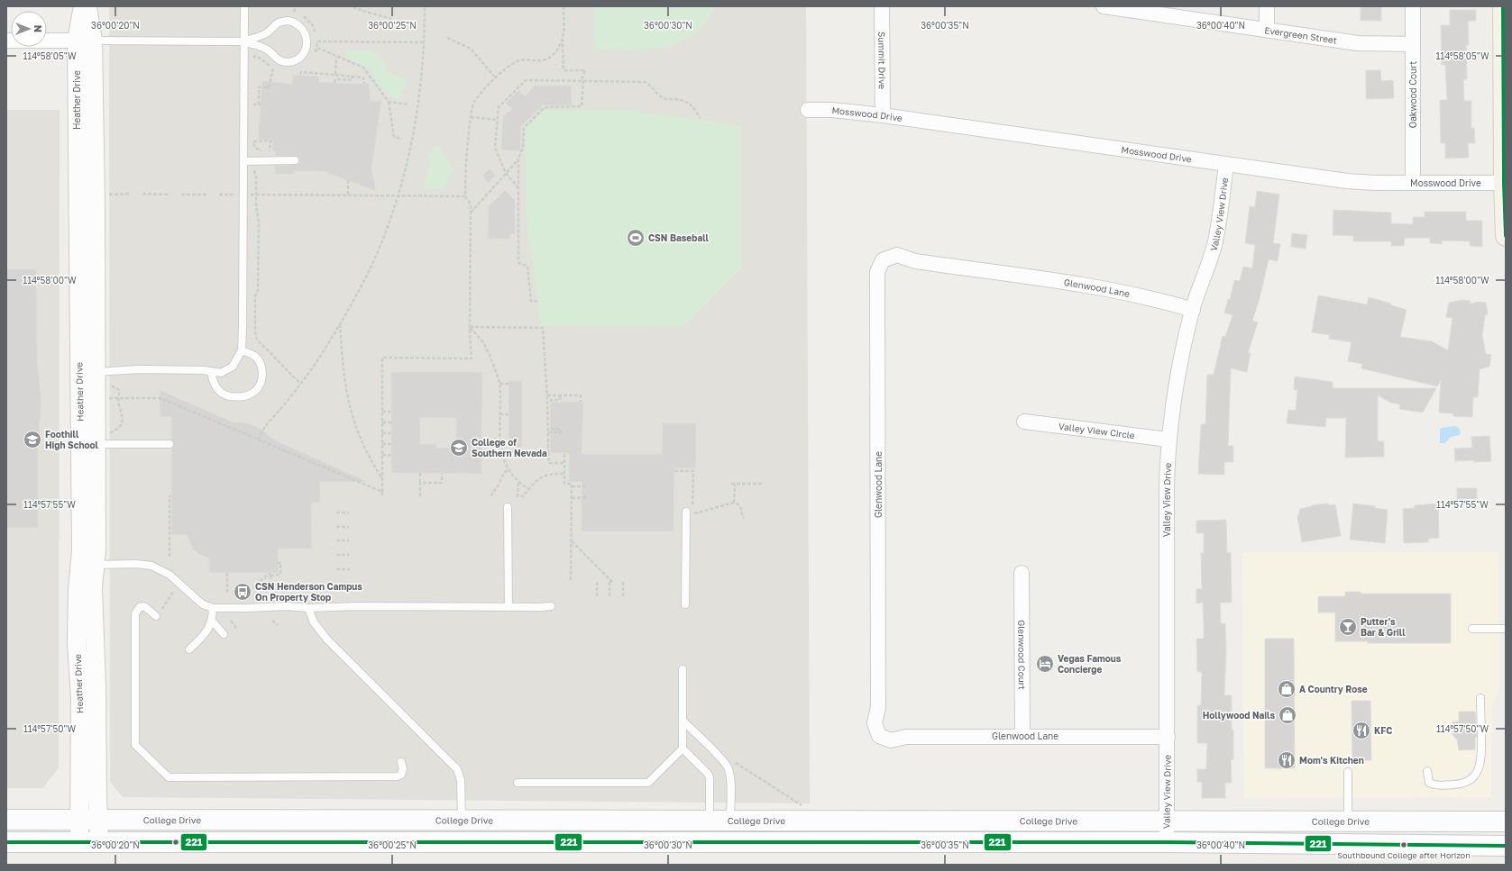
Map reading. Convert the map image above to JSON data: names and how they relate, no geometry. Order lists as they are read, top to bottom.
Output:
{
  "streets": {
    "main road": ["College Drive"],
    "street": [
      "Evergreen Street",
      "Summit Drive",
      "Oakwood Court",
      "Heather Drive",
      "Mosswood Drive",
      "Valley View Drive",
      "Glenwood Lane",
      "Valley View Circle",
      "Glenwood Court"
    ]
  },
  "crossings": [
    ["Evergreen Street", "Oakwood Court"],
    ["Summit Drive", "Mosswood Drive"],
    ["Oakwood Court", "Mosswood Drive"],
    ["Heather Drive", "College Drive"],
    ["Mosswood Drive", "Valley View Drive"],
    ["Valley View Drive", "Glenwood Lane"],
    ["Valley View Drive", "Valley View Circle"],
    ["Valley View Drive", "College Drive"],
    ["Glenwood Lane", "Glenwood Court"]
  ],
  "places": {
    "sports": ["CSN Baseball"],
    "school or university": ["Foothill High School", "College of Southern Nevada"],
    "bus stop": ["CSN Henderson Campus On Property Stop"],
    "bar": ["Putter's Bar & Grill"],
    "hotel": ["Vegas Famous Concierge"],
    "shop": ["A Country Rose", "Hollywood Nails"],
    "restaurant": ["KFC", "Mom's Kitchen"],
    "other": ["Southbound College after Horizon"]
  },
  "lines": ["transit line 221"],
  "north": "right",
  "coordinates": [
    "36°00'20\"N",
    "36°00'25\"N",
    "36°00'30\"N",
    "36°00'35\"N",
    "36°00'40\"N",
    "114°58'05\"W",
    "114°58'00\"W",
    "114°57'55\"W",
    "114°57'50\"W"
  ]
}
